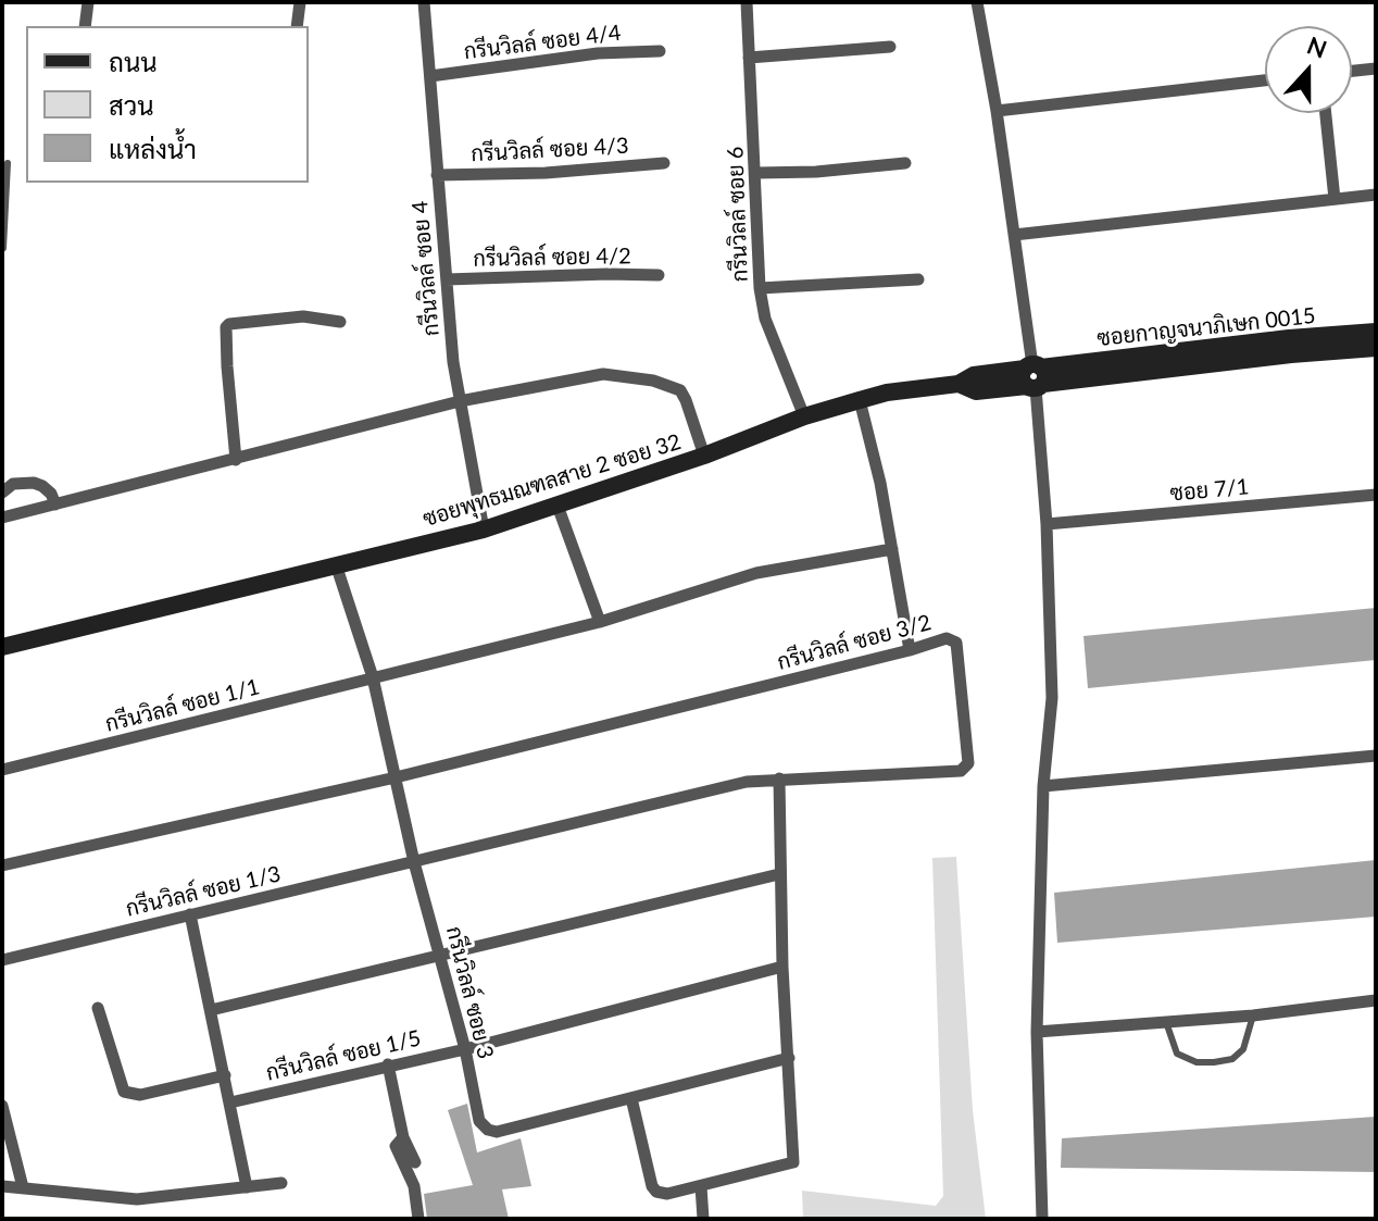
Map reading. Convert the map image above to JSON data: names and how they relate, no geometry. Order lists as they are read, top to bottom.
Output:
{
  "streets": {
    "street": [
      "กรีนวิลล์ ซอย 4/4",
      "กรีนวิลล์ ซอย 4/3",
      "กรีนวิลล์ ซอย 6",
      "กรีนวิลล์ ซอย 4/2",
      "กรีนวิลล์ ซอย 4",
      "ซอยกาญจนาภิเษก 0015",
      "ซอยพุทธมณฑลสาย 2 ซอย 32",
      "ซอย 7/1",
      "กรีนวิลล์ ซอย 3/2",
      "กรีนวิลล์ ซอย 1/1",
      "กรีนวิลล์ ซอย 1/3",
      "กรีนวิลล์ ซอย 3",
      "กรีนวิลล์ ซอย 1/5"
    ]
  },
  "crossings": [
    ["กรีนวิลล์ ซอย 4/4", "กรีนวิลล์ ซอย 4"],
    ["กรีนวิลล์ ซอย 4/3", "กรีนวิลล์ ซอย 4"],
    ["กรีนวิลล์ ซอย 6", "ซอยพุทธมณฑลสาย 2 ซอย 32"],
    ["กรีนวิลล์ ซอย 4/2", "กรีนวิลล์ ซอย 4"],
    ["กรีนวิลล์ ซอย 4", "ซอยพุทธมณฑลสาย 2 ซอย 32"],
    ["ซอยกาญจนาภิเษก 0015", "ซอยพุทธมณฑลสาย 2 ซอย 32"],
    ["ซอยพุทธมณฑลสาย 2 ซอย 32", "กรีนวิลล์ ซอย 3"],
    ["กรีนวิลล์ ซอย 3/2", "กรีนวิลล์ ซอย 1/3"],
    ["กรีนวิลล์ ซอย 3/2", "กรีนวิลล์ ซอย 3"],
    ["กรีนวิลล์ ซอย 1/1", "กรีนวิลล์ ซอย 3"],
    ["กรีนวิลล์ ซอย 1/3", "กรีนวิลล์ ซอย 3"],
    ["กรีนวิลล์ ซอย 3", "กรีนวิลล์ ซอย 1/5"]
  ],
  "legend": ["ถนน", "สวน", "แหล่งน้ำ"],
  "north": "top"
}
